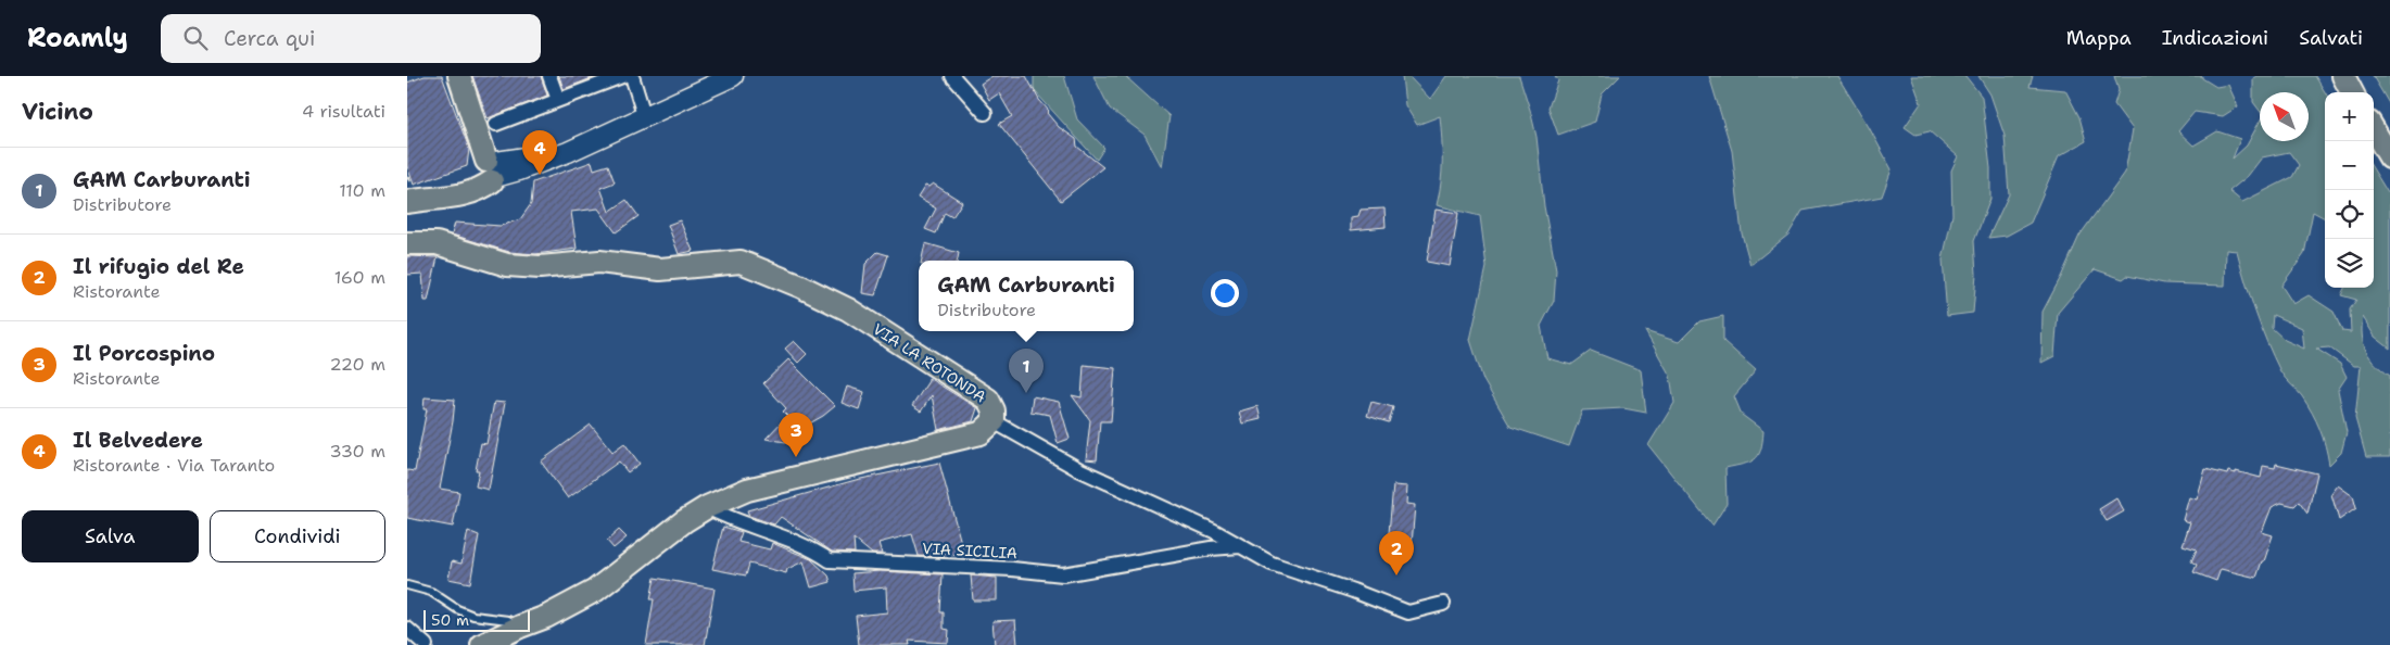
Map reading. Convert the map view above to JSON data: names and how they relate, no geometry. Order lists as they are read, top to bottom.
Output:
{
  "streets": {
    "main road": ["VIA LA ROTONDA"],
    "street": ["VIA SICILIA"]
  },
  "crossings": [
    ["VIA LA ROTONDA", "VIA SICILIA"]
  ],
  "scale_bar": "50 m",
  "north": "top left",
  "page": {
    "header": "Roamly",
    "search": "Cerca qui",
    "nav": ["Mappa", "Indicazioni", "Salvati"],
    "heading": ["Vicino", "4 risultati"],
    "map_buttons": ["+", "−"],
    "pins": [
      "4",
      "1",
      "3",
      "2"
    ],
    "list": [
      {
        "mark": "1",
        "name": "GAM Carburanti",
        "note": "Distributore",
        "value": "110 m"
      },
      {
        "mark": "2",
        "name": "Il rifugio del Re",
        "note": "Ristorante",
        "value": "160 m"
      },
      {
        "mark": "3",
        "name": "Il Porcospino",
        "note": "Ristorante",
        "value": "220 m"
      },
      {
        "mark": "4",
        "name": "Il Belvedere",
        "note": "Ristorante · Via Taranto",
        "value": "330 m"
      }
    ],
    "popup": ["GAM Carburanti", "Distributore"],
    "buttons": ["Salva", "Condividi"],
    "scale": "50 m"
  }
}
